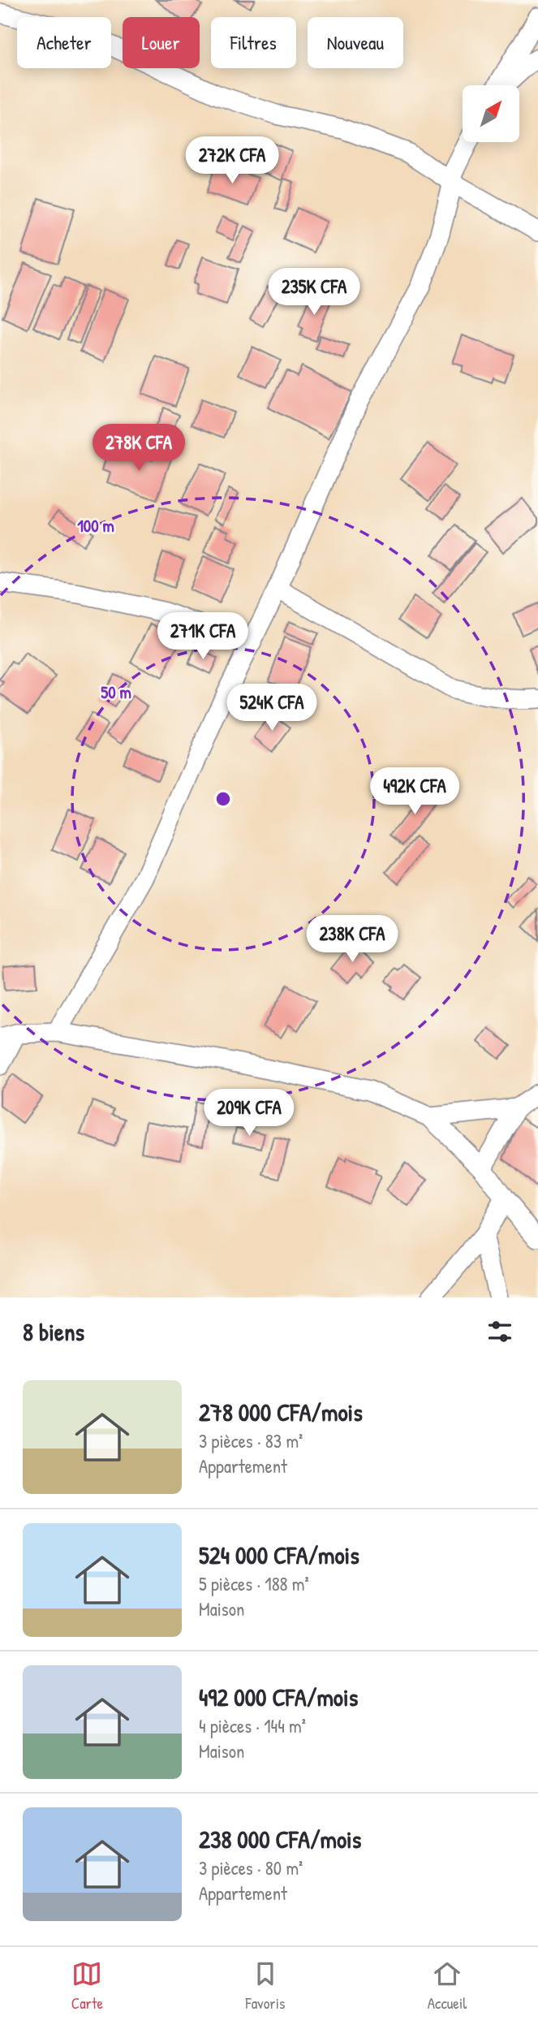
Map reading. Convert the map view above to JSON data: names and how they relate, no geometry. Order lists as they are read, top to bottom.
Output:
{
  "north": "top right",
  "page": {
    "chip": [
      "Acheter",
      "Louer",
      "Filtres",
      "Nouveau"
    ],
    "price": [
      "272K CFA",
      "235K CFA",
      "278K CFA",
      "271K CFA",
      "524K CFA",
      "492K CFA",
      "238K CFA",
      "209K CFA"
    ],
    "heading": "8 biens",
    "list": [
      {
        "name": "278 000 CFA/mois",
        "note": "3 pièces · 83 m² · Appartement"
      },
      {
        "name": "524 000 CFA/mois",
        "note": "5 pièces · 188 m² · Maison"
      },
      {
        "name": "492 000 CFA/mois",
        "note": "4 pièces · 144 m² · Maison"
      },
      {
        "name": "238 000 CFA/mois",
        "note": "3 pièces · 80 m² · Appartement"
      }
    ],
    "tabs": ["Carte", "Favoris", "Accueil"]
  },
  "rings": ["100 m", "50 m"]
}
